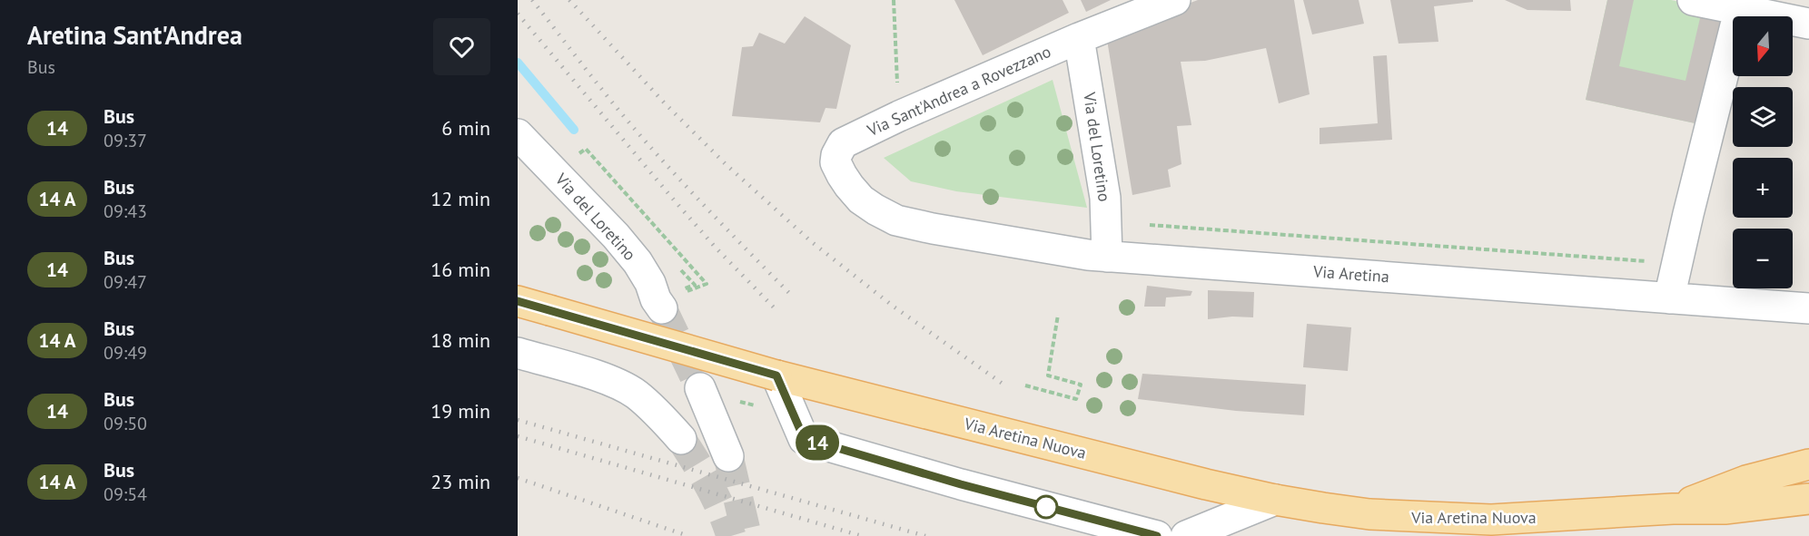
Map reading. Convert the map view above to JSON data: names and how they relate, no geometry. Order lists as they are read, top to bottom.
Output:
{
  "streets": {
    "main road": ["Via Aretina Nuova"],
    "street": ["Via Sant'Andrea a Rovezzano", "Via del Loretino", "Via Aretina"]
  },
  "crossings": [
    ["Via Sant'Andrea a Rovezzano", "Via del Loretino"],
    ["Via Sant'Andrea a Rovezzano", "Via Aretina"],
    ["Via del Loretino", "Via Aretina"]
  ],
  "lines": ["bus line 14"],
  "north": "bottom",
  "page": {
    "heading": ["Aretina Sant'Andrea", "Bus"],
    "on_map": "14",
    "map_buttons": ["+", "−"],
    "list": [
      {
        "mark": "14",
        "name": "Bus",
        "note": "09:37",
        "value": "6 min"
      },
      {
        "mark": "14 A",
        "name": "Bus",
        "note": "09:43",
        "value": "12 min"
      },
      {
        "mark": "14",
        "name": "Bus",
        "note": "09:47",
        "value": "16 min"
      },
      {
        "mark": "14 A",
        "name": "Bus",
        "note": "09:49",
        "value": "18 min"
      },
      {
        "mark": "14",
        "name": "Bus",
        "note": "09:50",
        "value": "19 min"
      },
      {
        "mark": "14 A",
        "name": "Bus",
        "note": "09:54",
        "value": "23 min"
      }
    ]
  }
}
